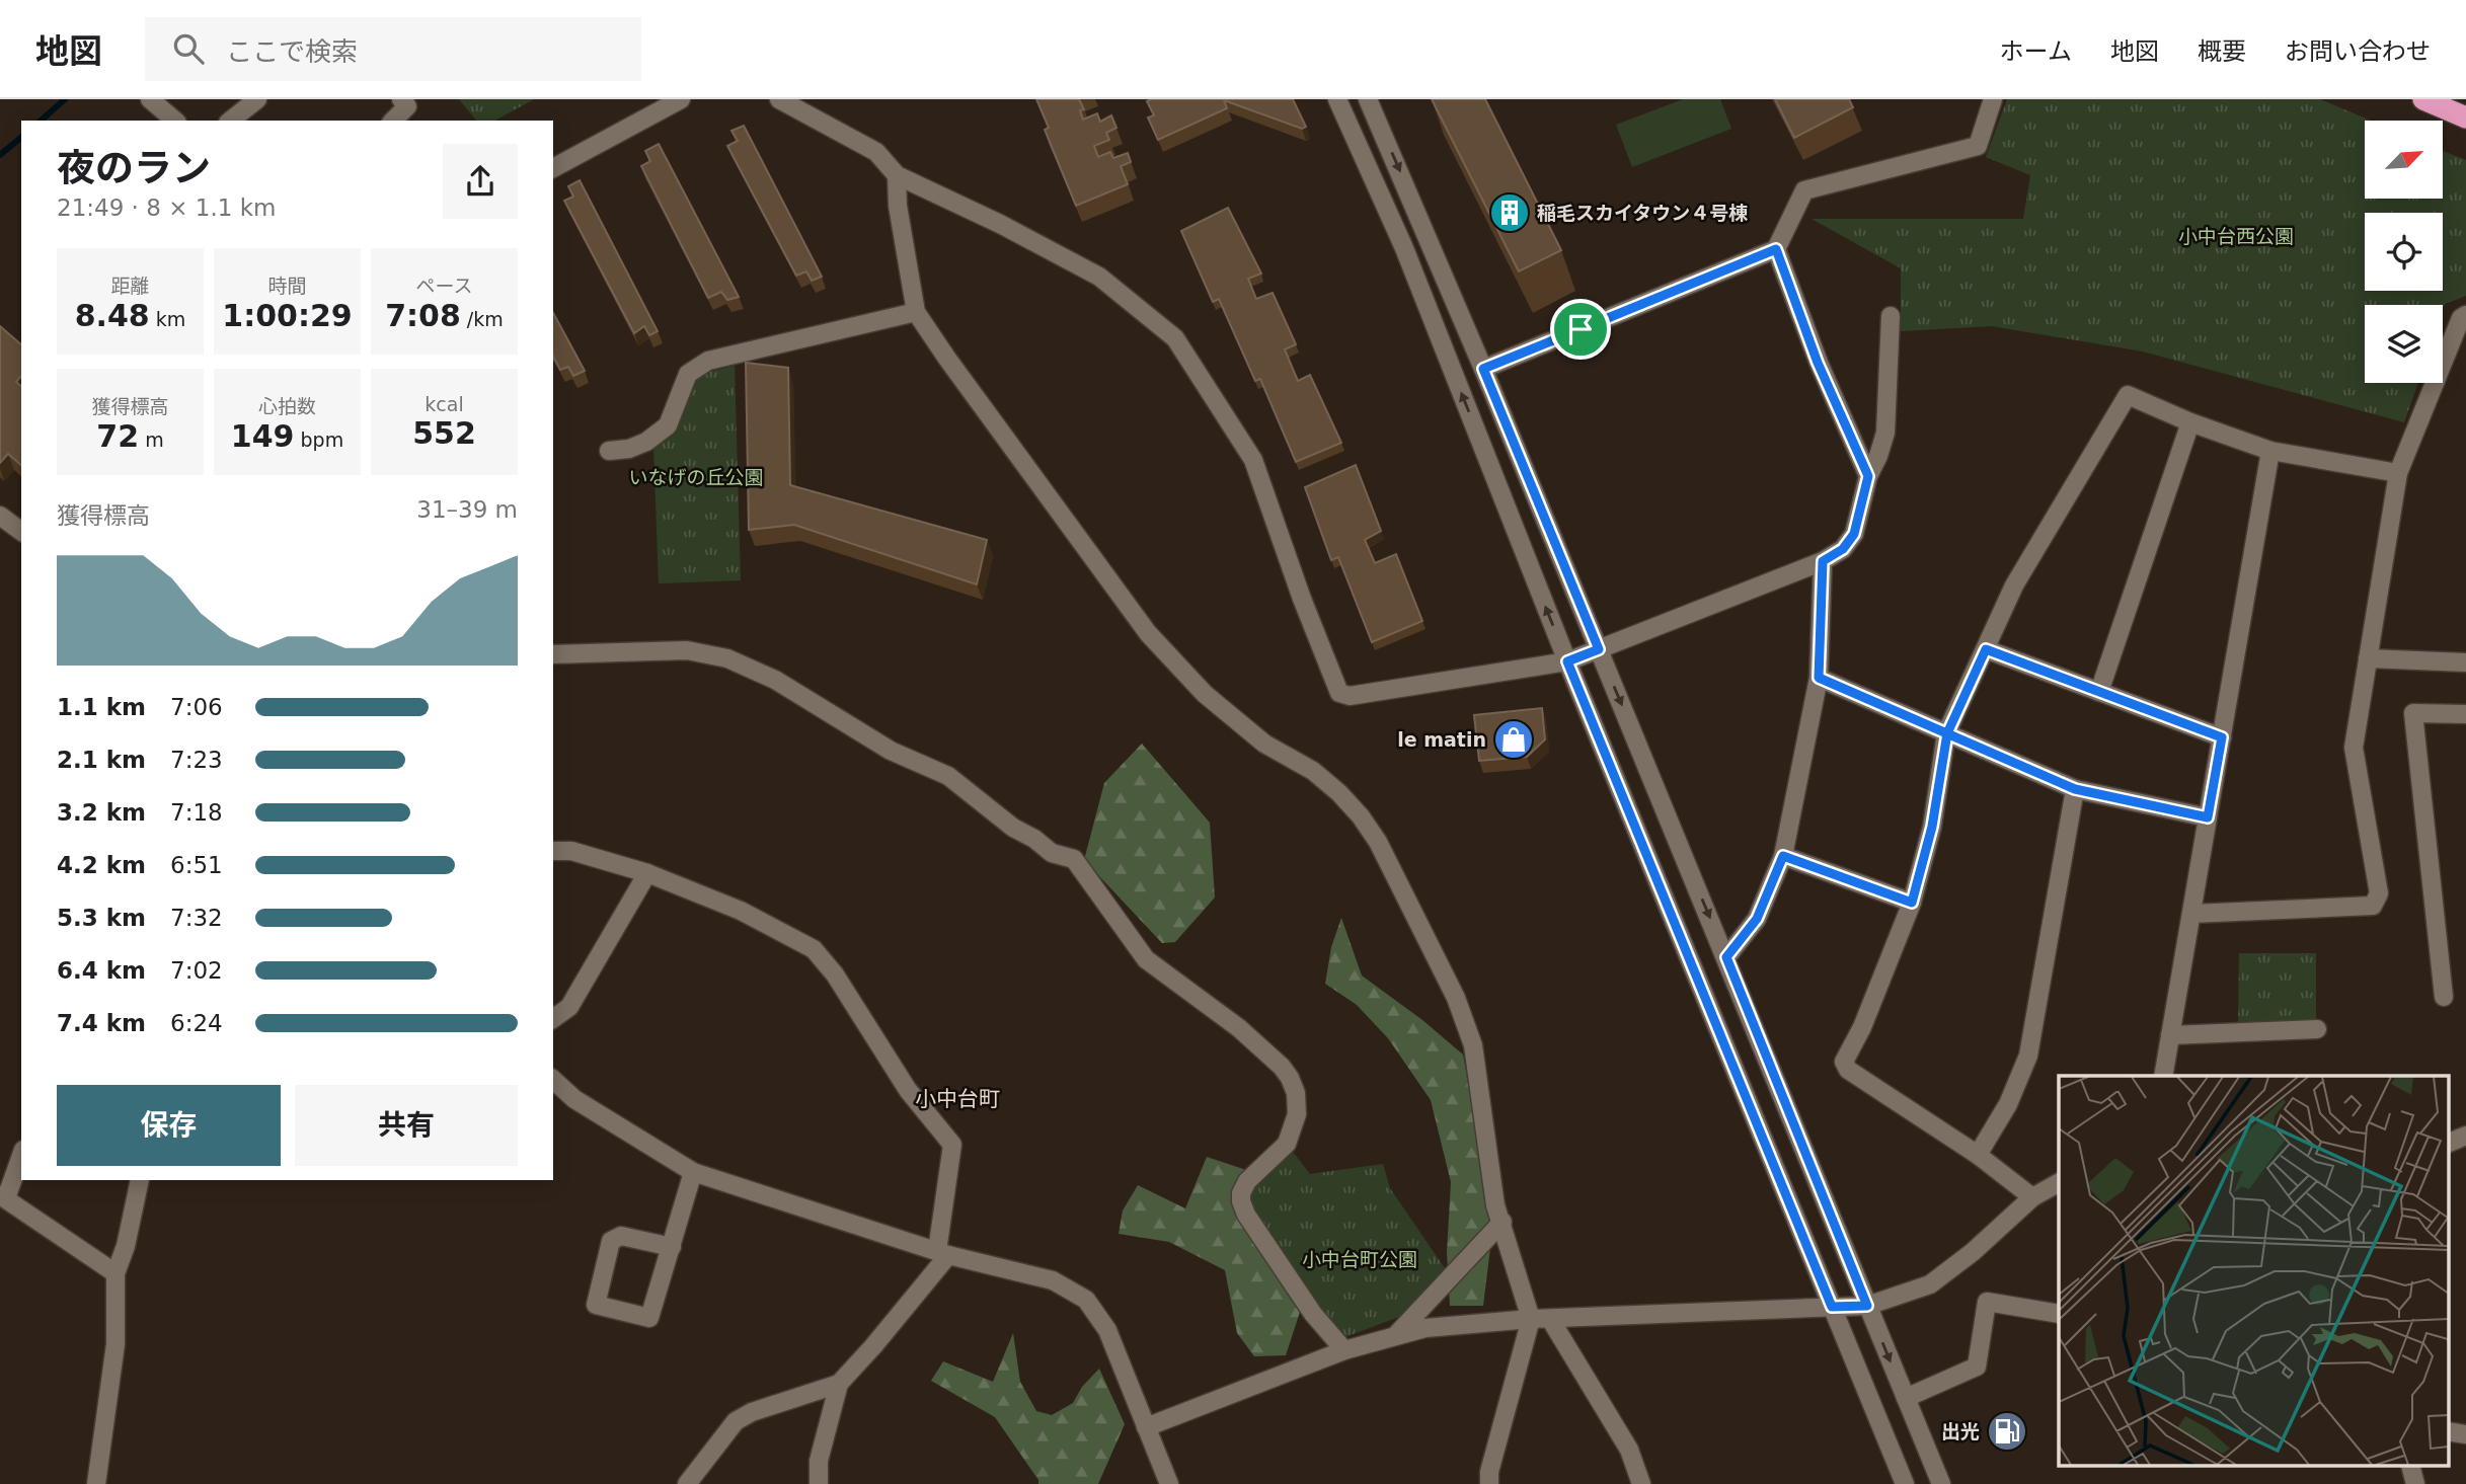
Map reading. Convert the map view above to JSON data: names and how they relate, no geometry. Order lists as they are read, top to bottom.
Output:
{
  "districts": ["小中台町"],
  "parks": ["小中台西公園", "いなげの丘公園", "小中台町公園"],
  "places": {
    "building": ["稲毛スカイタウン４号棟"],
    "shop": ["le matin"],
    "fuel station": ["出光"]
  },
  "north": "top right",
  "page": {
    "header": "地図",
    "search": "ここで検索",
    "nav": [
      "ホーム",
      "地図",
      "概要",
      "お問い合わせ"
    ],
    "heading": ["夜のラン", "21:49 · 8 × 1.1 km"],
    "stats": [
      ["距離", "8.48 km"],
      ["時間", "1:00:29"],
      ["ペース", "7:08 /km"],
      ["獲得標高", "72 m"],
      ["心拍数", "149 bpm"],
      ["kcal", "552"]
    ],
    "chart": ["獲得標高", "31–39 m"],
    "list": [
      {
        "name": "1.1 km",
        "note": "7:06"
      },
      {
        "name": "2.1 km",
        "note": "7:23"
      },
      {
        "name": "3.2 km",
        "note": "7:18"
      },
      {
        "name": "4.2 km",
        "note": "6:51"
      },
      {
        "name": "5.3 km",
        "note": "7:32"
      },
      {
        "name": "6.4 km",
        "note": "7:02"
      },
      {
        "name": "7.4 km",
        "note": "6:24"
      }
    ],
    "buttons": ["保存", "共有"]
  }
}
